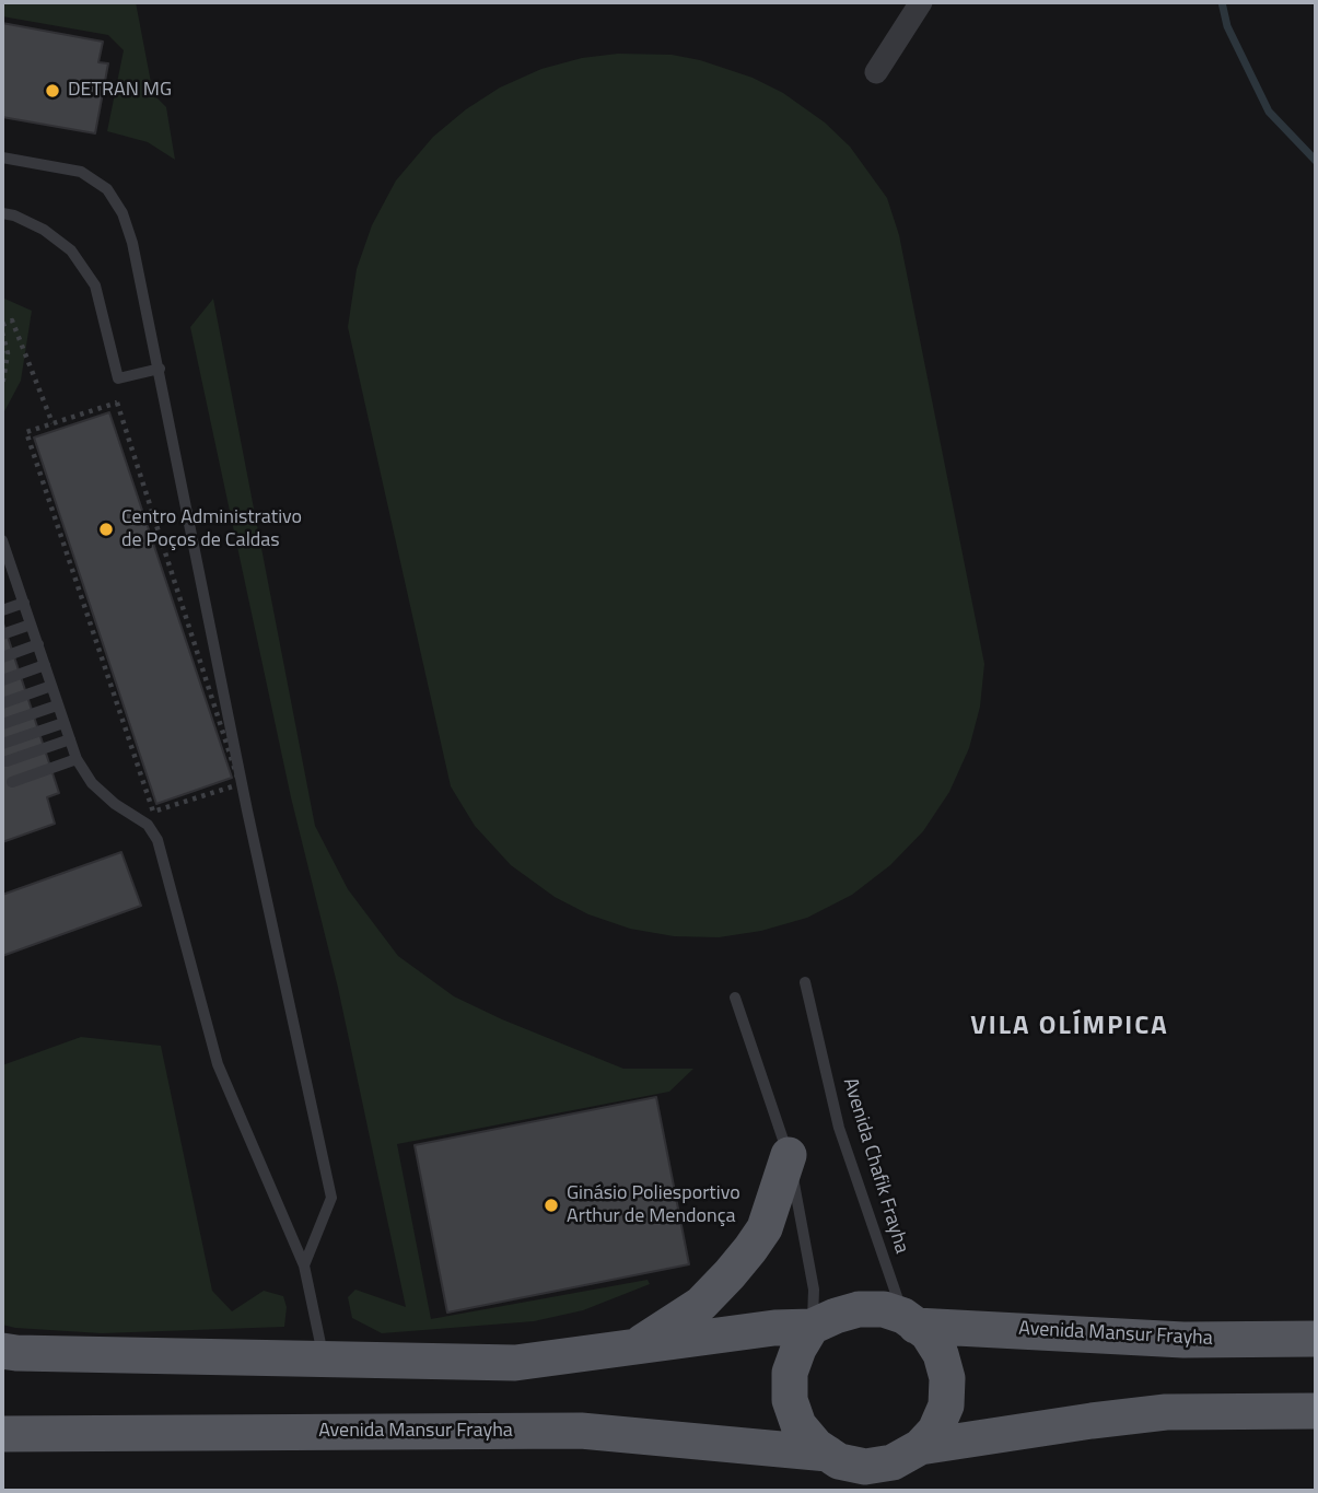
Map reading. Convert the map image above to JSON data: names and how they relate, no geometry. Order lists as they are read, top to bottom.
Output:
{
  "streets": {
    "main road": ["Avenida Mansur Frayha"],
    "lane": ["Avenida Chafik Frayha"]
  },
  "crossings": [
    ["Avenida Chafik Frayha", "Avenida Mansur Frayha"]
  ],
  "districts": ["VILA OLÍMPICA"],
  "places": ["DETRAN MG", "Centro Administrativo de Poços de Caldas", "Ginásio Poliesportivo Arthur de Mendonça"]
}
